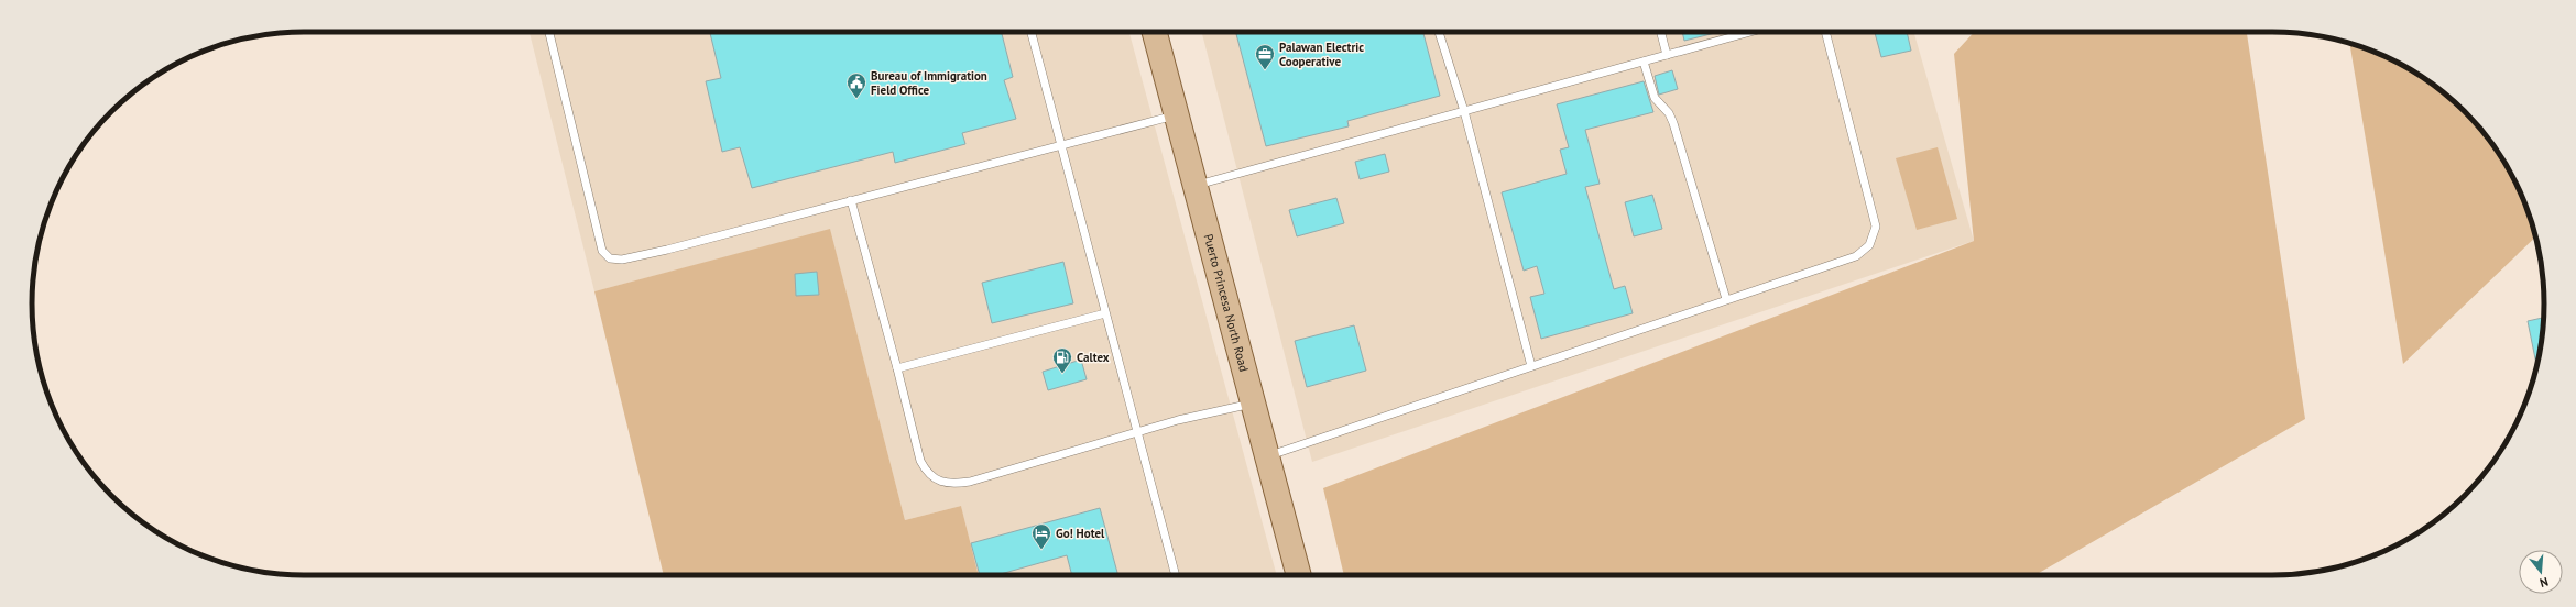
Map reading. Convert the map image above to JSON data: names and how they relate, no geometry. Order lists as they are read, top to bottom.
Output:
{
  "streets": {
    "main road": ["Puerto Princesa North Road"]
  },
  "places": {
    "office": ["Palawan Electric Cooperative"],
    "public building": ["Bureau of Immigration Field Office"],
    "fuel station": ["Caltex"],
    "hotel": ["Go! Hotel"]
  },
  "north": "bottom"
}
